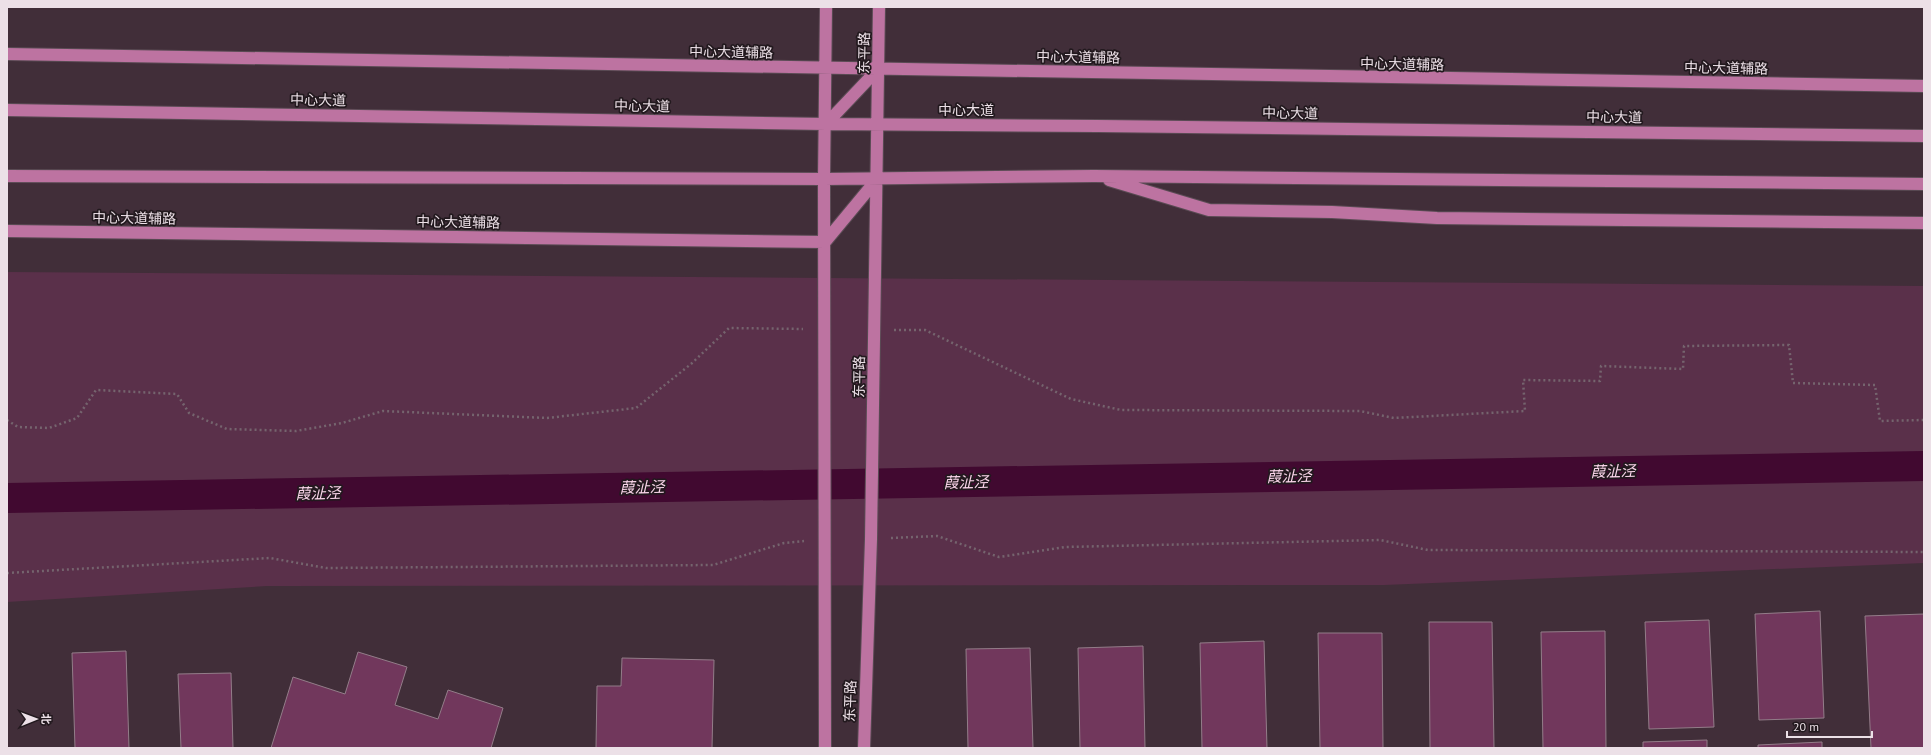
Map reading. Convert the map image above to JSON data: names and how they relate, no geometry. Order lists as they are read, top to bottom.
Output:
{
  "streets": {
    "main road": ["中心大道辅路", "东平路", "中心大道"]
  },
  "crossings": [
    ["中心大道辅路", "东平路"],
    ["东平路", "中心大道"]
  ],
  "water": ["葭沚泾"],
  "scale_bar": "20 m",
  "north": "right"
}
